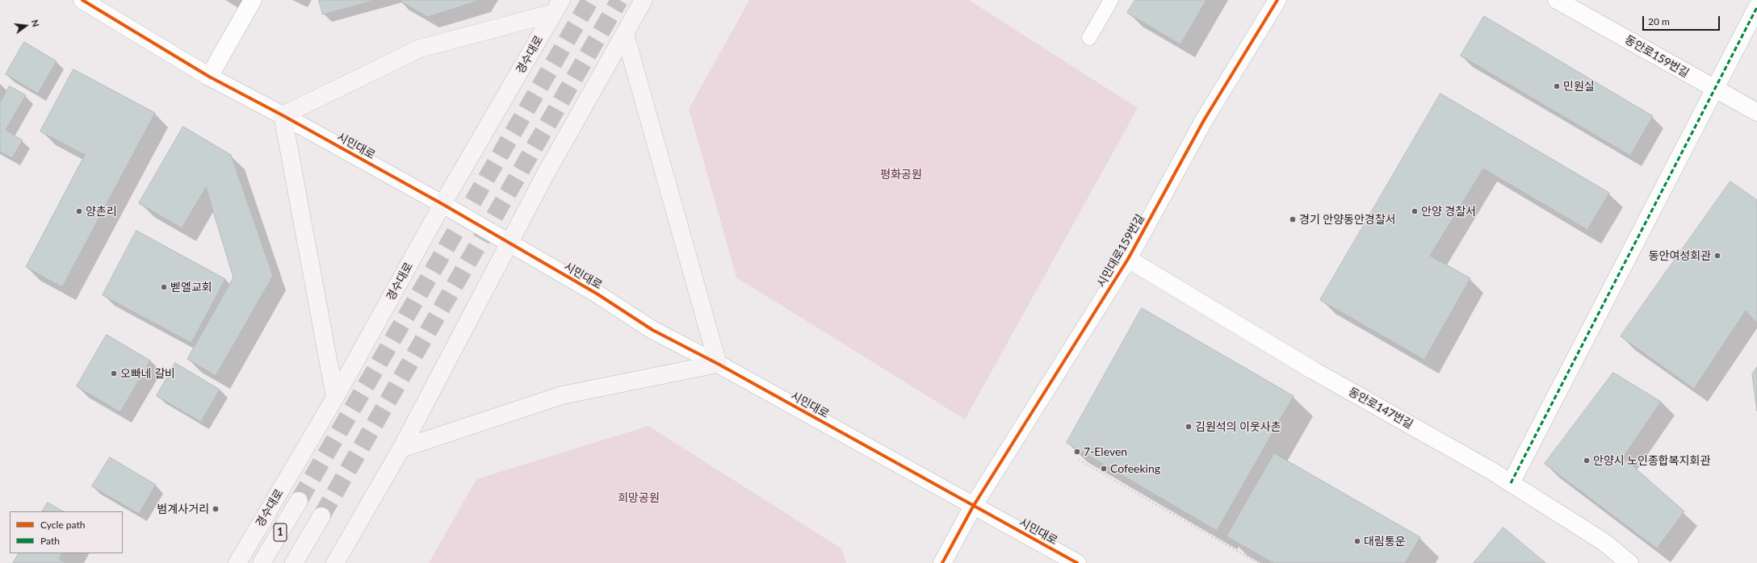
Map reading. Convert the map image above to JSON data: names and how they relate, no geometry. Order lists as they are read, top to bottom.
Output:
{
  "streets": {
    "main road": ["경수대로", "1"],
    "street": [
      "동안로159번길",
      "시민대로",
      "시민대로159번길",
      "동안로147번길"
    ]
  },
  "crossings": [
    ["경수대로", "시민대로"],
    ["시민대로", "시민대로159번길"],
    ["시민대로159번길", "동안로147번길"]
  ],
  "parks": ["평화공원", "희망공원"],
  "places": [
    "민원실",
    "양촌리",
    "안양 경찰서",
    "경기 안양동안경찰서",
    "동안여성회관",
    "벧엘교회",
    "오빠네 갈비",
    "김원석의 이웃사촌",
    "7-Eleven",
    "안양시 노인종합복지회관",
    "Cofeeking",
    "범계사거리",
    "대림통운"
  ],
  "legend": ["Cycle path", "Path"],
  "scale_bar": "20 m",
  "north": "right"
}
